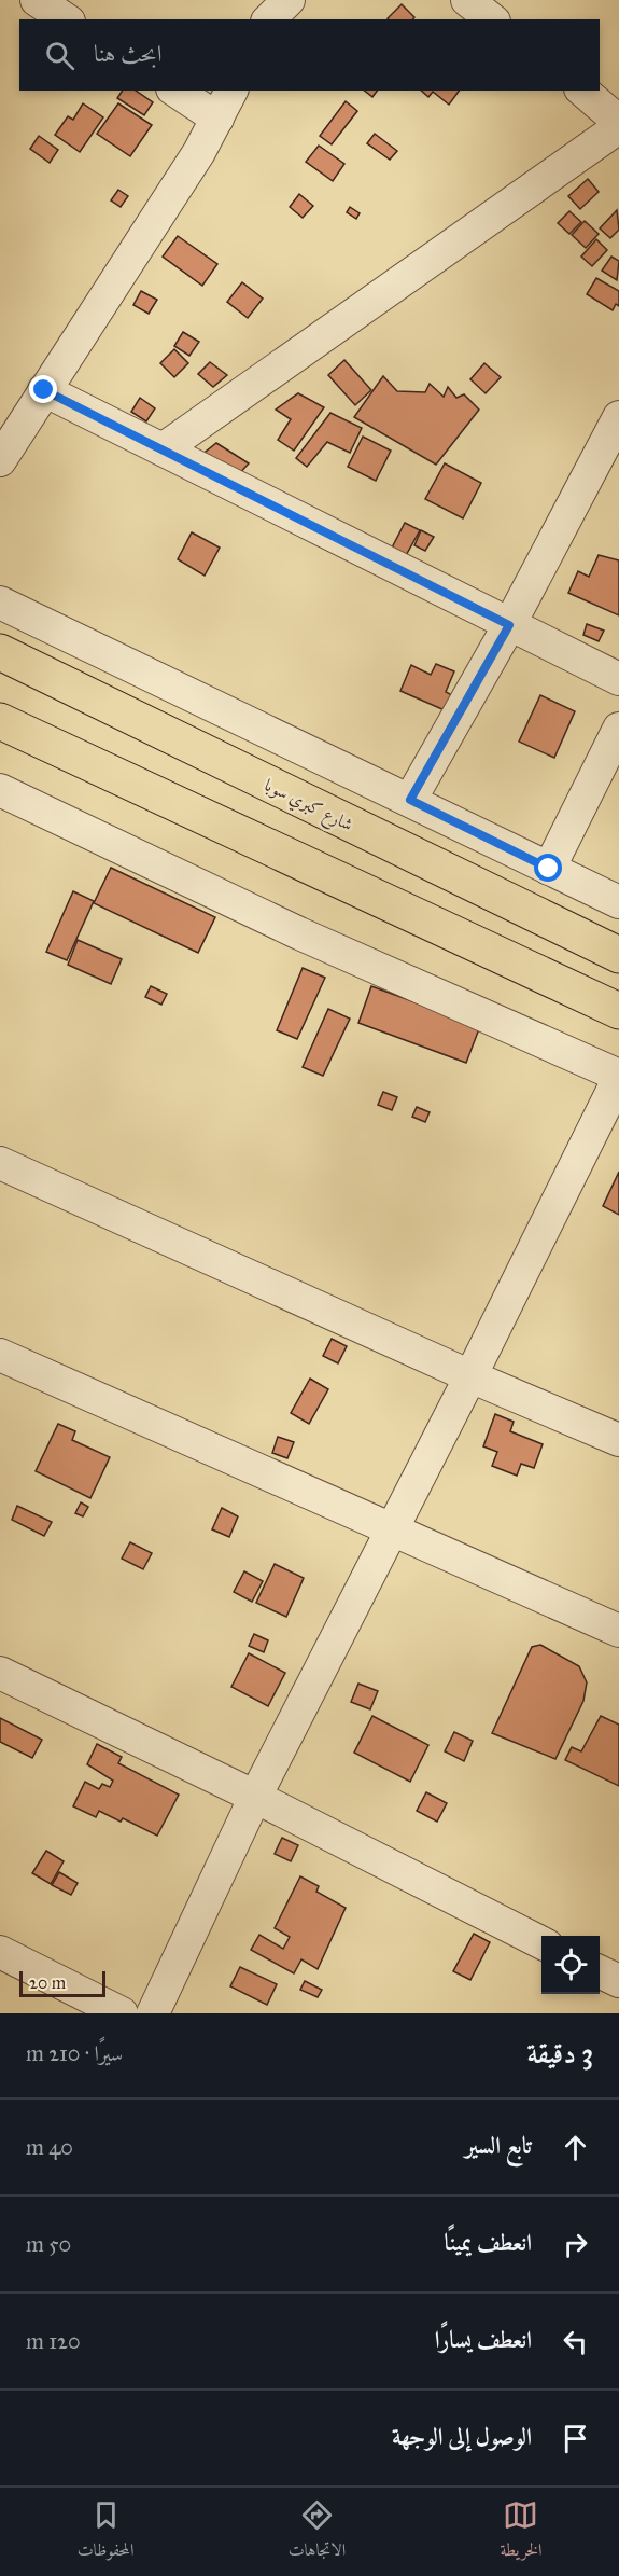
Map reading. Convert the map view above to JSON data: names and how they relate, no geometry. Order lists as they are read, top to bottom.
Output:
{
  "streets": {
    "highway": ["شارع كبري سوبا"]
  },
  "scale_bar": "20 m",
  "page": {
    "search": "ابحث هنا",
    "scale": "20 m",
    "heading": ["3 دقيقة", "سيرًا · 210 m"],
    "list": [
      ["تابع السير", "40 m"],
      ["انعطف يمينًا", "50 m"],
      ["انعطف يسارًا", "120 m"],
      "الوصول إلى الوجهة"
    ],
    "nav": ["الخريطة", "الاتجاهات", "المحفوظات"]
  }
}
